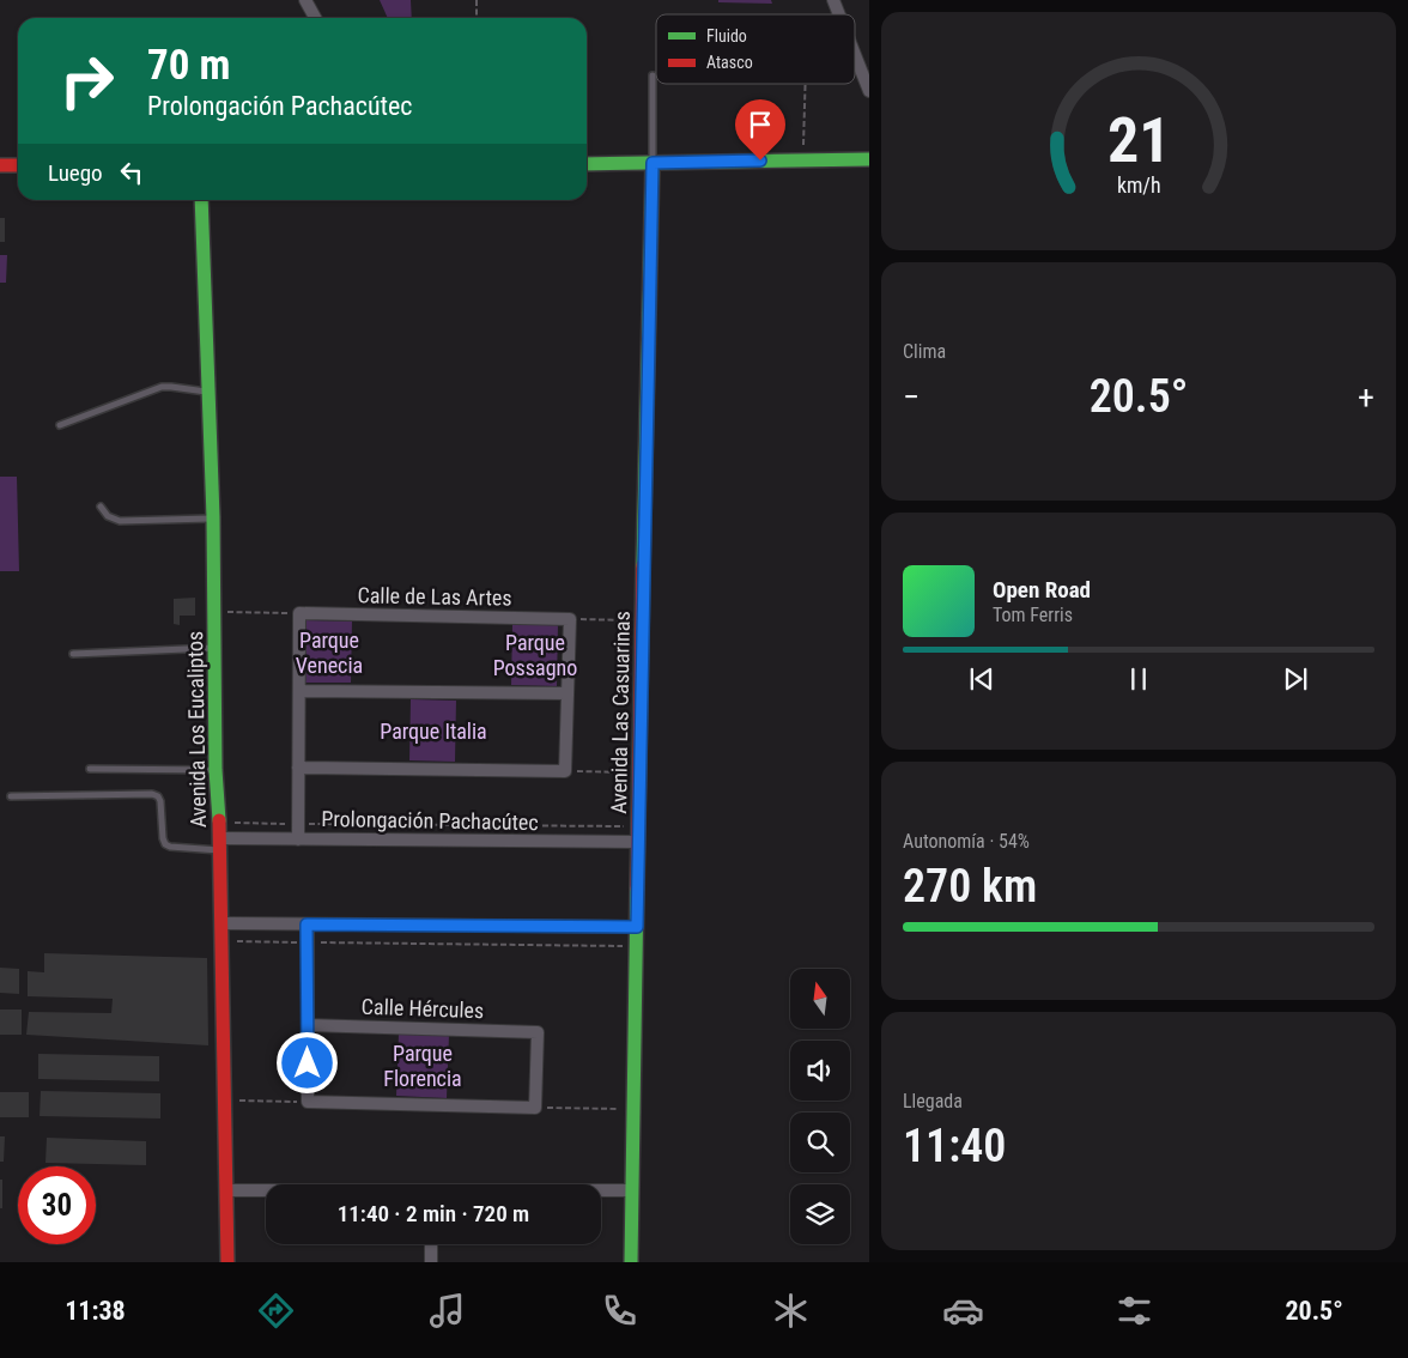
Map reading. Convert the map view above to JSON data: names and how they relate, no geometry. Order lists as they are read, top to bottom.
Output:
{
  "streets": {
    "street": [
      "Calle de Las Artes",
      "Avenida Las Casuarinas",
      "Avenida Los Eucaliptos",
      "Prolongación Pachacútec",
      "Calle Hércules"
    ]
  },
  "crossings": [
    ["Avenida Las Casuarinas", "Prolongación Pachacútec"],
    ["Avenida Los Eucaliptos", "Prolongación Pachacútec"]
  ],
  "parks": [
    "Parque Venecia",
    "Parque Possagno",
    "Parque Italia",
    "Parque Florencia"
  ],
  "legend": ["Fluido", "Atasco"],
  "north": "top",
  "page": {
    "turn": ["70 m", "Prolongación Pachacútec"],
    "then": "Luego",
    "tile": [
      "Clima",
      ["Autonomía · 54%", "270 km"],
      ["Llegada", "11:40"]
    ],
    "heat": ["−", "20.5°", "+"],
    "song": ["Open Road", "Tom Ferris"],
    "limit": "30",
    "trip": "11:40 · 2 min · 720 m",
    "tabs": ["11:38", "20.5°"],
    "gauge": ["21", "km/h"]
  }
}
